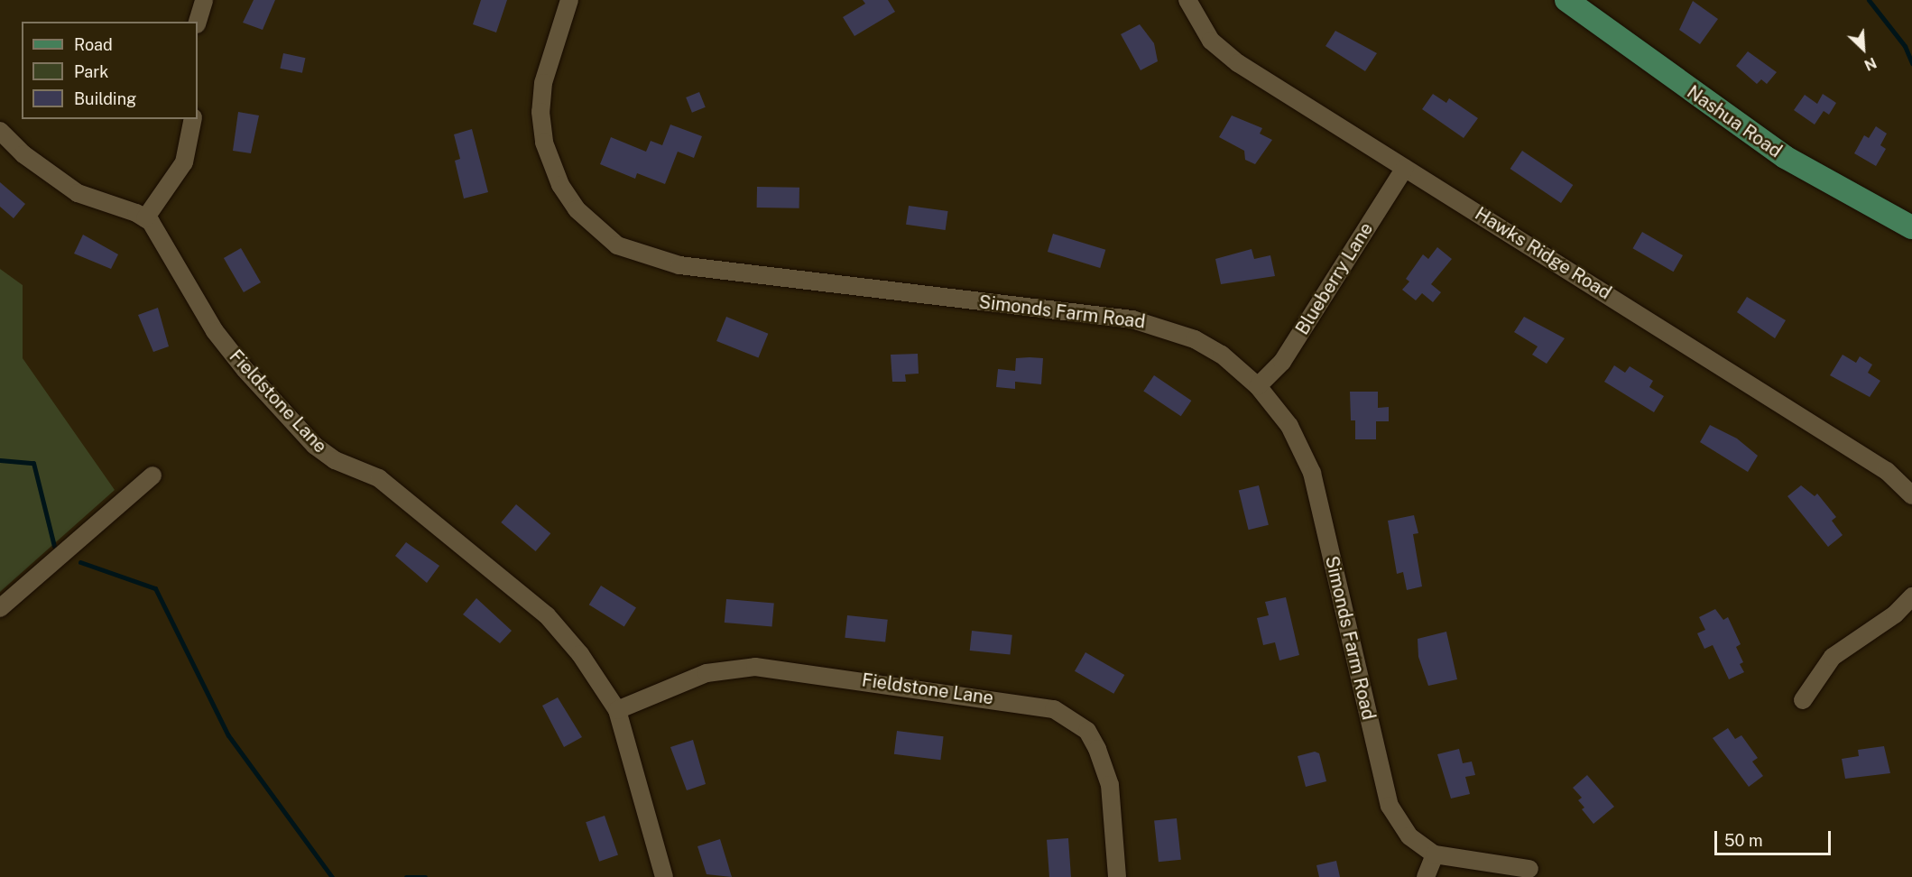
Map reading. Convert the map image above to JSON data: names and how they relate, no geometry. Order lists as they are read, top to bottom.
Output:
{
  "streets": {
    "main road": ["Nashua Road"],
    "street": [
      "Hawks Ridge Road",
      "Blueberry Lane",
      "Simonds Farm Road",
      "Fieldstone Lane"
    ]
  },
  "crossings": [
    ["Hawks Ridge Road", "Blueberry Lane"],
    ["Blueberry Lane", "Simonds Farm Road"]
  ],
  "legend": ["Road", "Park", "Building"],
  "scale_bar": "50 m",
  "north": "bottom right"
}
